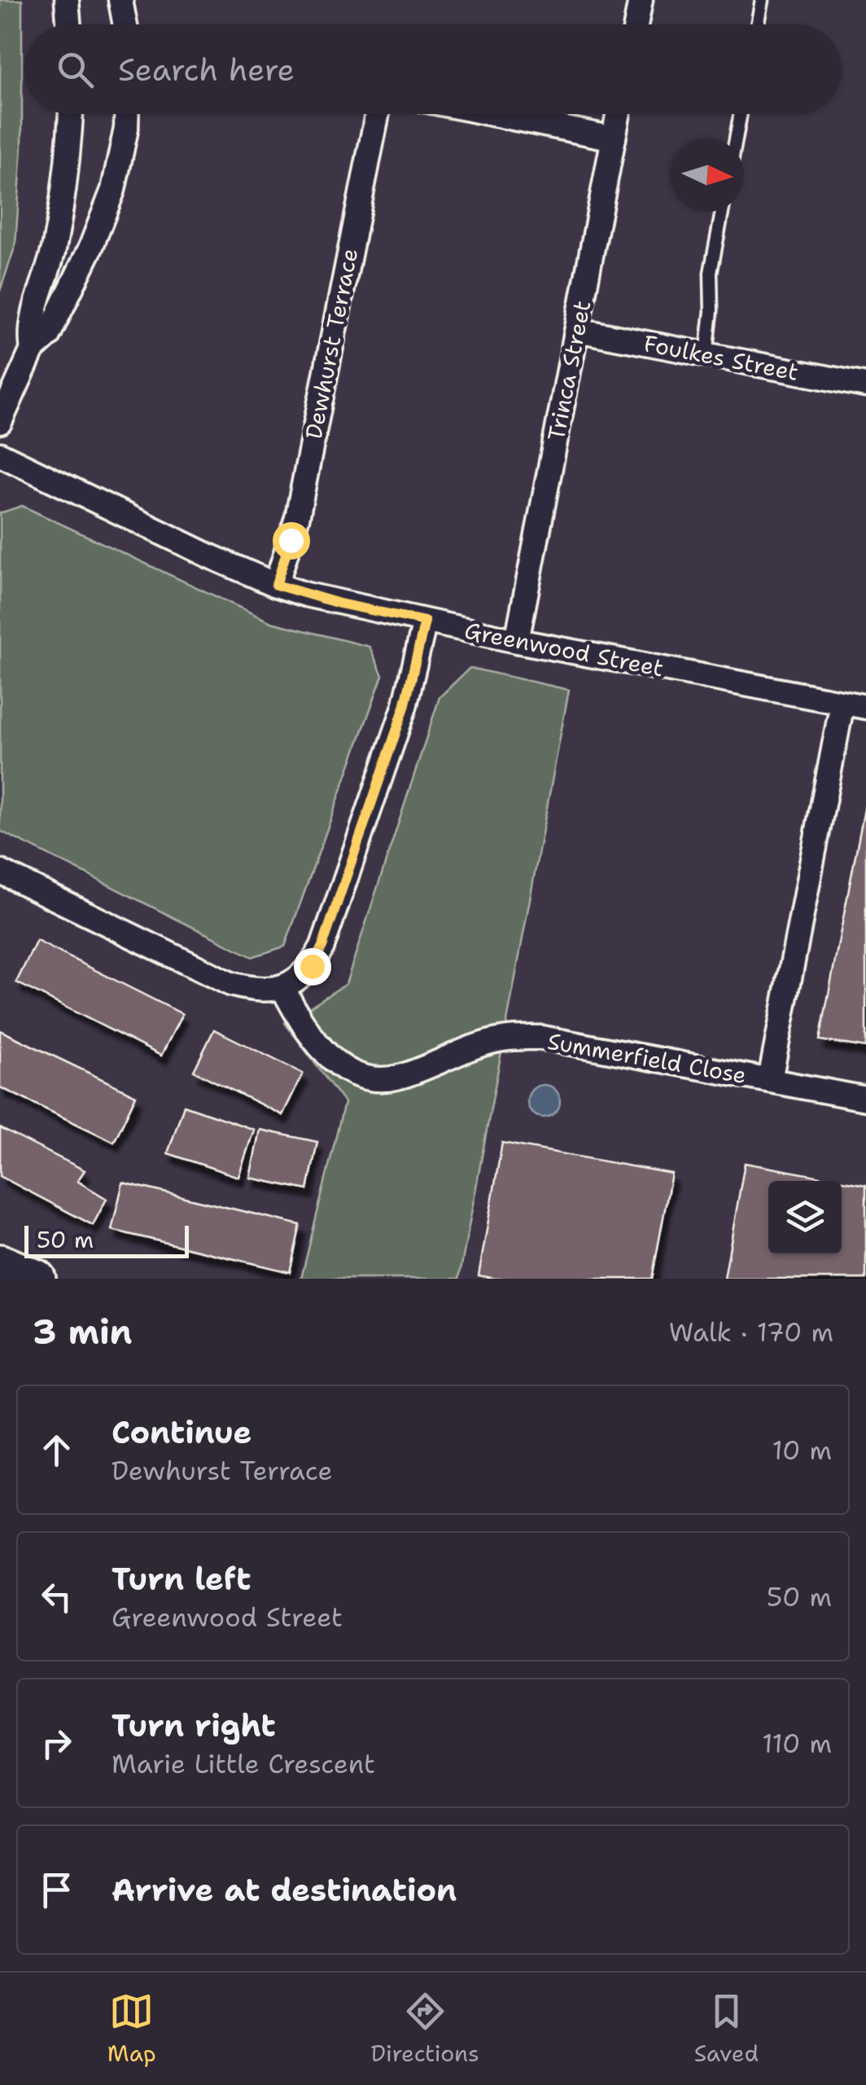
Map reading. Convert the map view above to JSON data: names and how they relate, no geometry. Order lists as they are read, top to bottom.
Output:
{
  "streets": {
    "street": [
      "Dewhurst Terrace",
      "Foulkes Street",
      "Trinca Street",
      "Greenwood Street",
      "Summerfield Close"
    ]
  },
  "crossings": [
    ["Dewhurst Terrace", "Greenwood Street"],
    ["Foulkes Street", "Trinca Street"],
    ["Trinca Street", "Greenwood Street"],
    ["Greenwood Street", "Summerfield Close"]
  ],
  "scale_bar": "50 m",
  "north": "right",
  "page": {
    "search": "Search here",
    "scale": "50 m",
    "heading": ["3 min", "Walk · 170 m"],
    "list": [
      ["Continue", "Dewhurst Terrace", "10 m"],
      ["Turn left", "Greenwood Street", "50 m"],
      ["Turn right", "Marie Little Crescent", "110 m"],
      "Arrive at destination"
    ],
    "nav": ["Map", "Directions", "Saved"]
  }
}
